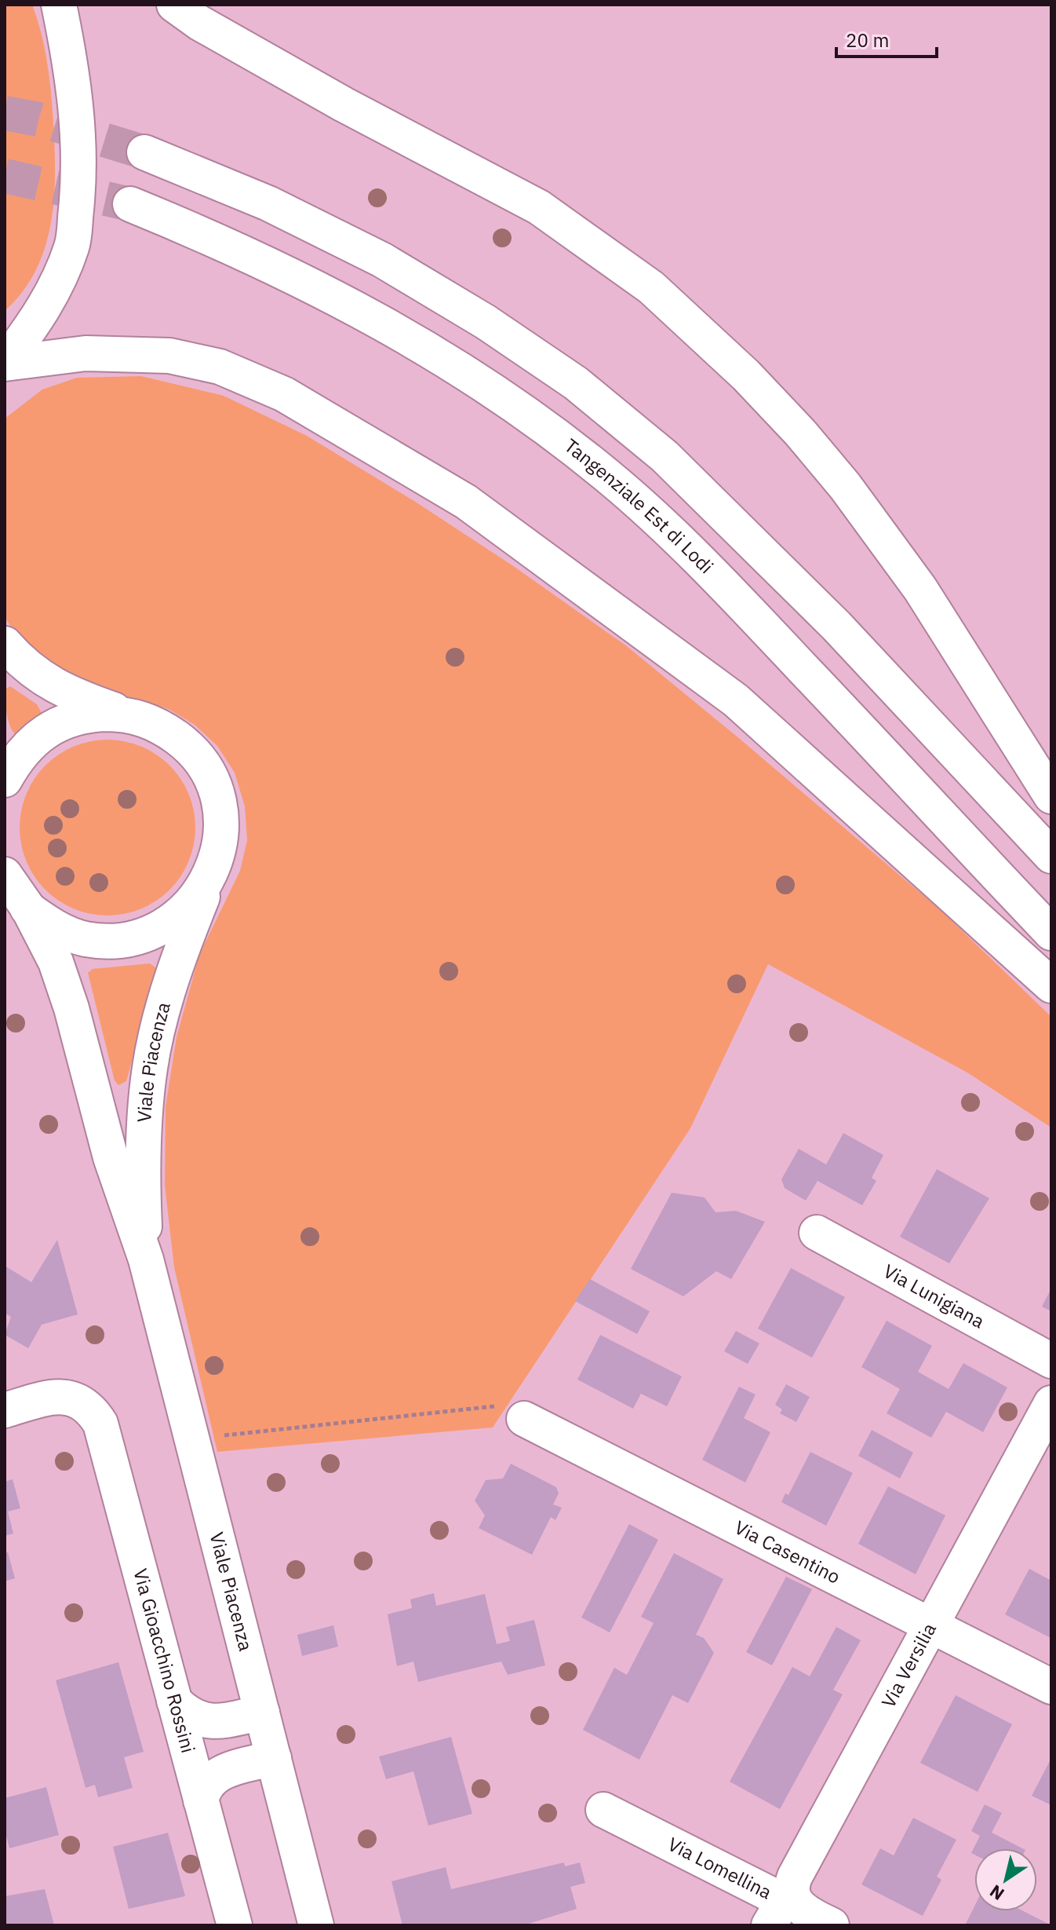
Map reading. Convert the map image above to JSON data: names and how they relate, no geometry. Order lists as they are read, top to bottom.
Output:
{
  "streets": {
    "main road": [
      "Tangenziale Est di Lodi",
      "Viale Piacenza",
      "Via Lunigiana",
      "Via Casentino",
      "Via Gioacchino Rossini",
      "Via Versilia",
      "Via Lomellina"
    ]
  },
  "crossings": [
    ["Via Casentino", "Via Versilia"],
    ["Via Versilia", "Via Lomellina"]
  ],
  "scale_bar": "20 m",
  "north": "bottom left"
}
